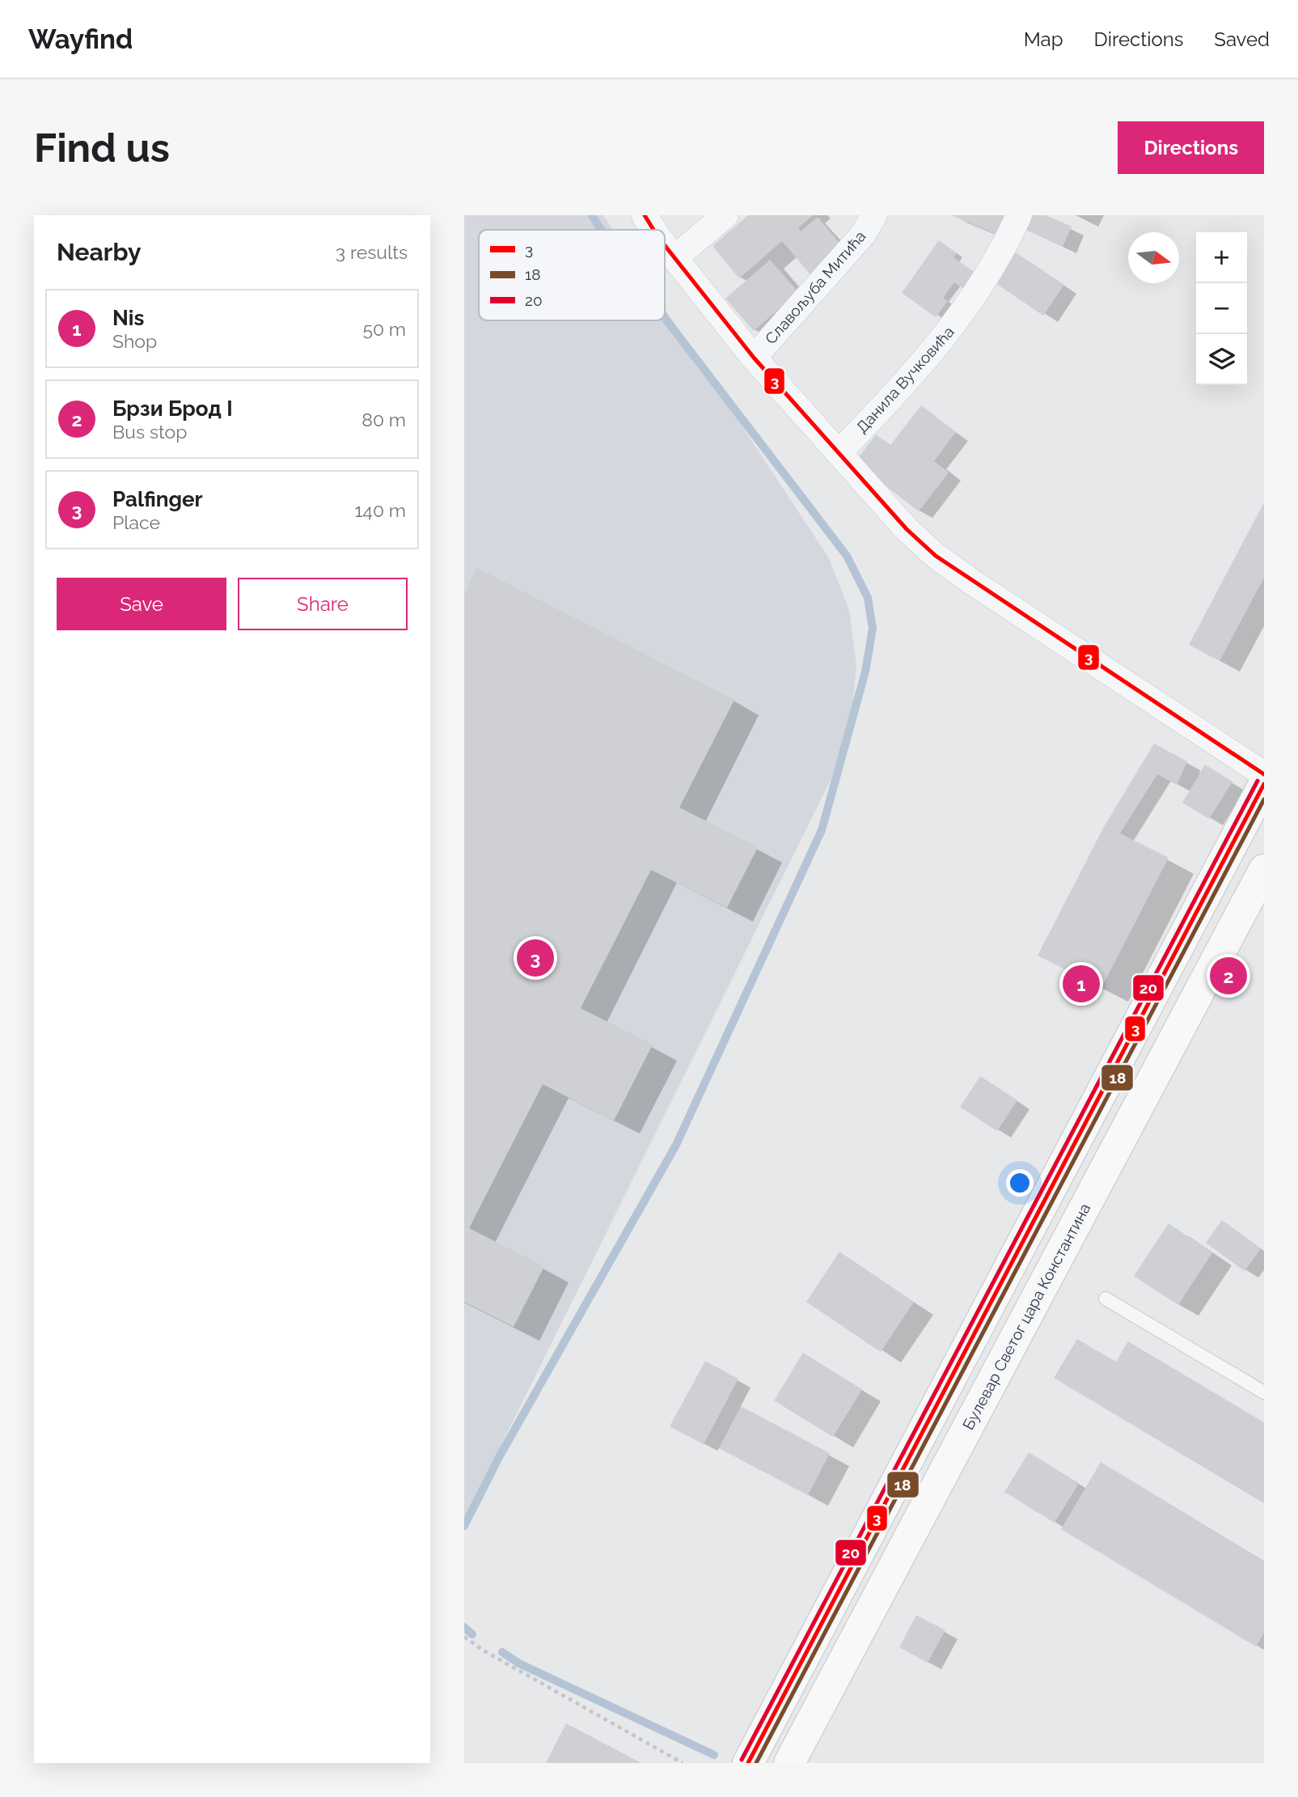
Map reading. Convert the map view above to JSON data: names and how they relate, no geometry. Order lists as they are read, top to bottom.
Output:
{
  "streets": {
    "main road": ["Булевар Светог цара Константина"],
    "street": ["Славољуба Митића", "Данила Вучковића"]
  },
  "lines": ["transit line 3", "transit line 20", "transit line 18"],
  "legend": ["3", "18", "20"],
  "north": "right",
  "page": {
    "header": "Wayfind",
    "nav": ["Map", "Directions", "Saved"],
    "buttons": [
      "Directions",
      ["Save", "Share"]
    ],
    "title": "Find us",
    "heading": ["Nearby", "3 results"],
    "map_buttons": ["+", "−"],
    "list": [
      {
        "mark": "1",
        "name": "Nis",
        "note": "Shop",
        "value": "50 m"
      },
      {
        "mark": "2",
        "name": "Брзи Брод I",
        "note": "Bus stop",
        "value": "80 m"
      },
      {
        "mark": "3",
        "name": "Palfinger",
        "note": "Place",
        "value": "140 m"
      }
    ],
    "pins": ["3", "2", "1"]
  }
}
